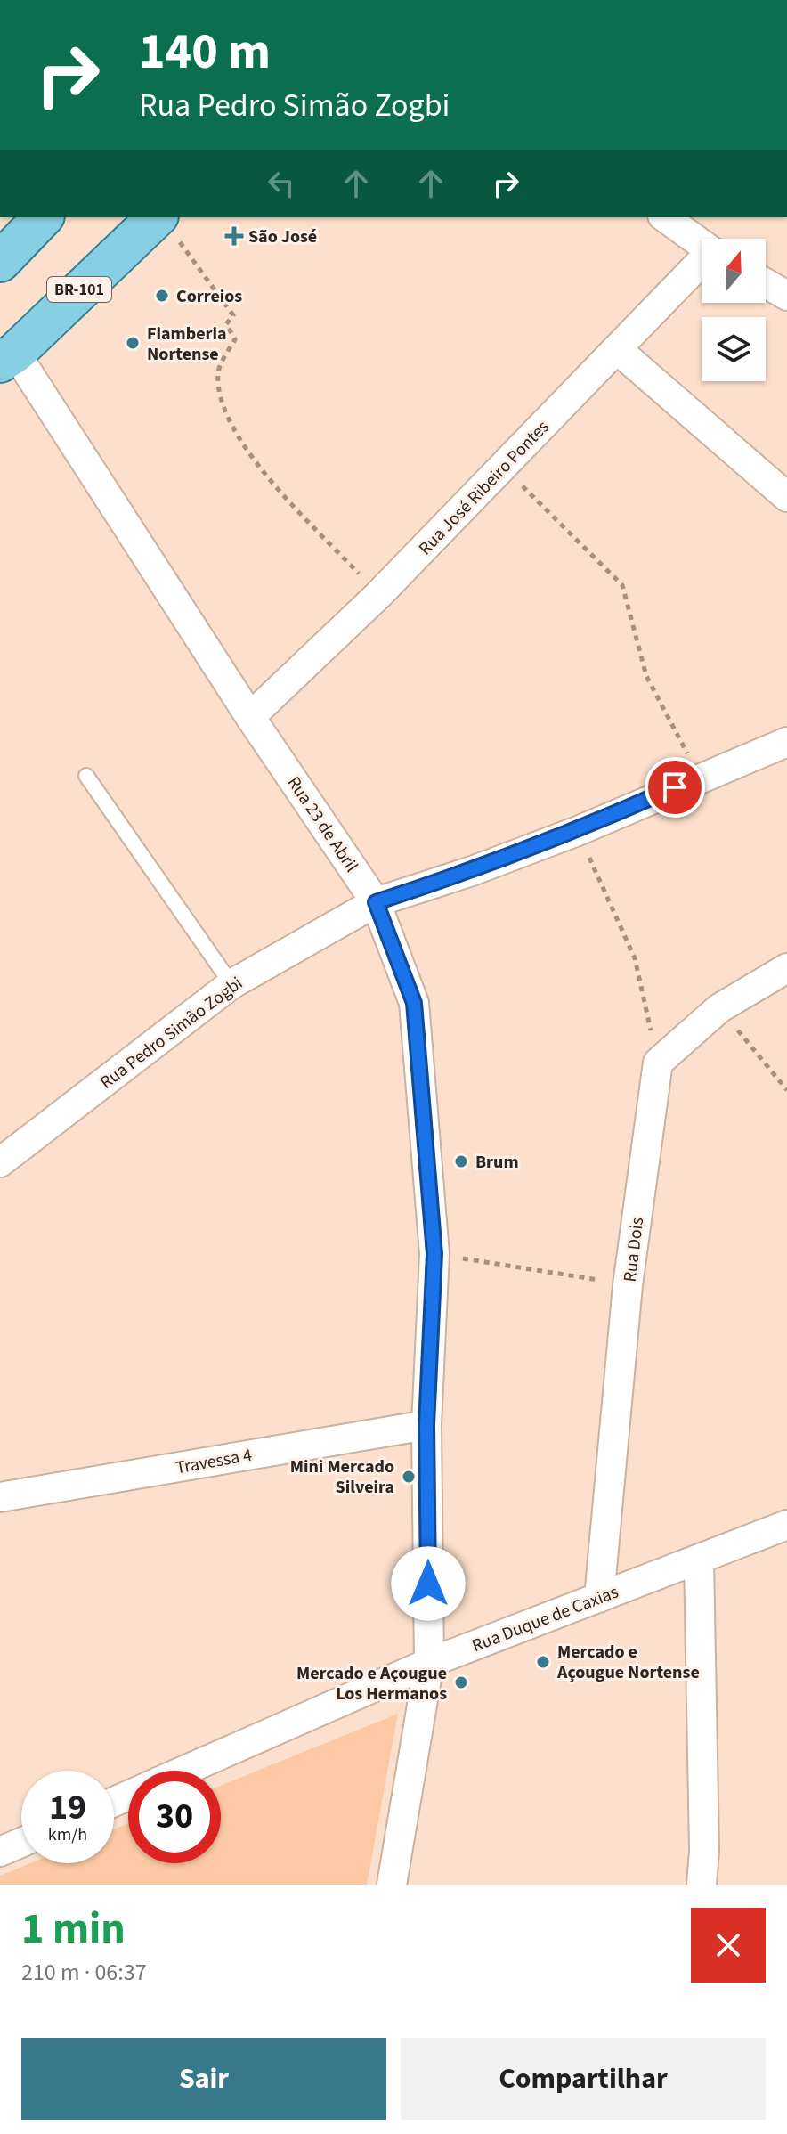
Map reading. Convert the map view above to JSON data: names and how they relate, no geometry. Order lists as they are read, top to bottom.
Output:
{
  "streets": {
    "main road": ["BR-101"],
    "street": [
      "Rua José Ribeiro Pontes",
      "Rua 23 de Abril",
      "Rua Pedro Simão Zogbi",
      "Rua Dois",
      "Travessa 4",
      "Rua Duque de Caxias"
    ]
  },
  "crossings": [
    ["BR-101", "Rua 23 de Abril"],
    ["Rua José Ribeiro Pontes", "Rua 23 de Abril"],
    ["Rua 23 de Abril", "Rua Pedro Simão Zogbi"],
    ["Rua 23 de Abril", "Travessa 4"],
    ["Rua 23 de Abril", "Rua Duque de Caxias"],
    ["Rua Dois", "Rua Duque de Caxias"]
  ],
  "places": {
    "health": ["São José"],
    "other": [
      "Correios",
      "Fiamberia Nortense",
      "Brum",
      "Mini Mercado Silveira",
      "Mercado e Açougue Nortense",
      "Mercado e Açougue Los Hermanos"
    ]
  },
  "north": "top",
  "page": {
    "turn": ["140 m", "Rua Pedro Simão Zogbi"],
    "speed": "19 km/h",
    "limit": "30",
    "heading": ["1 min", "210 m · 06:37"],
    "buttons": ["Sair", "Compartilhar"]
  }
}
